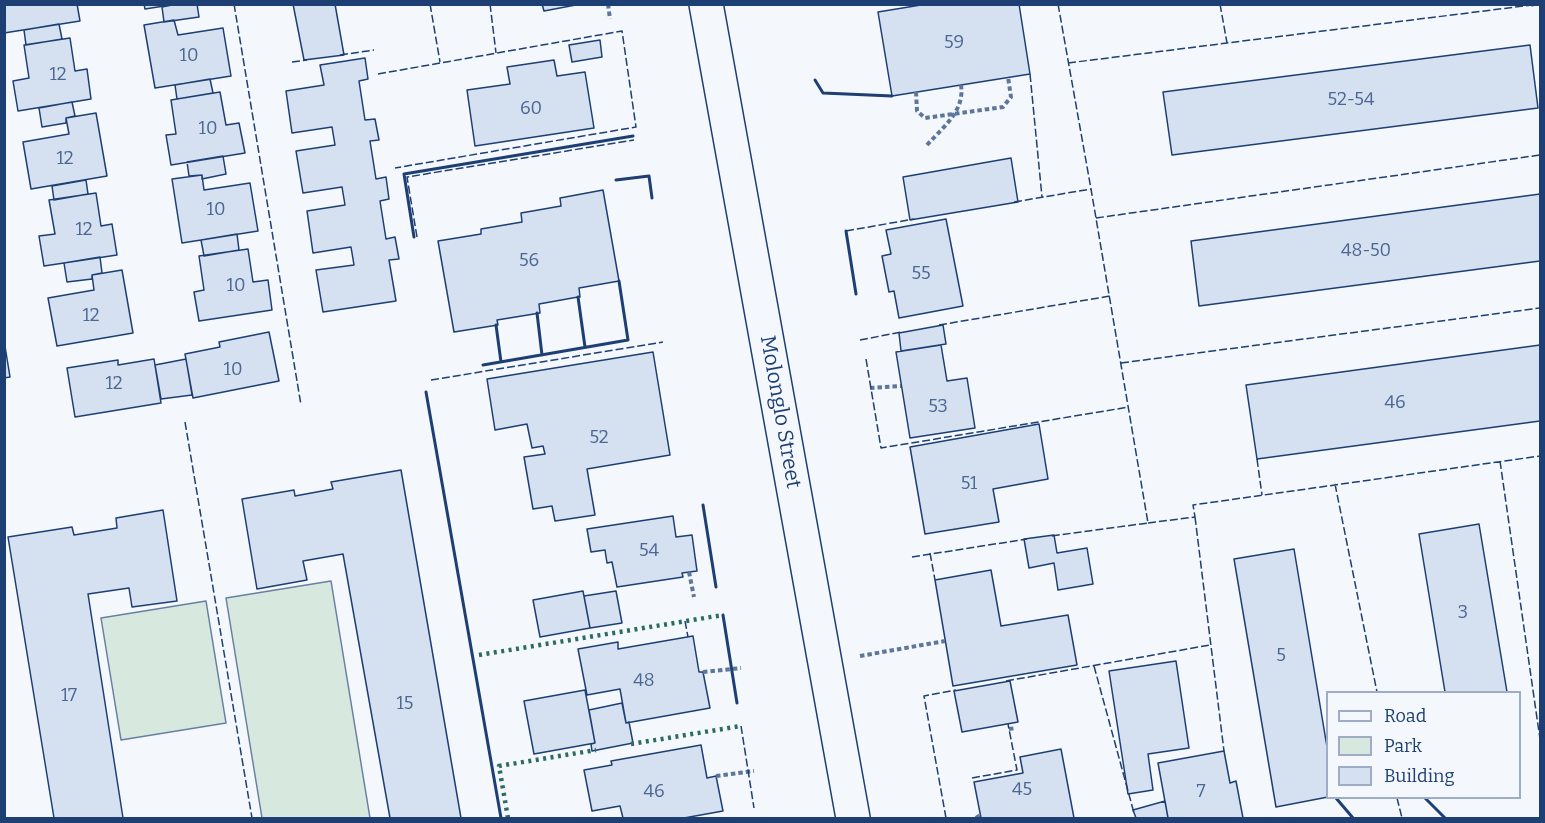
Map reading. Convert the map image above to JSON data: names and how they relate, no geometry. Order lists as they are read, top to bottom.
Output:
{
  "streets": {
    "street": ["Molonglo Street"]
  },
  "house_numbers": [
    "59",
    "10",
    "12",
    "52-54",
    "60",
    "10",
    "12",
    "10",
    "12",
    "48-50",
    "56",
    "55",
    "10",
    "12",
    "10",
    "12",
    "46",
    "53",
    "52",
    "51",
    "54",
    "3",
    "5",
    "48",
    "17",
    "15",
    "45",
    "46",
    "7"
  ],
  "legend": ["Road", "Park", "Building"]
}
